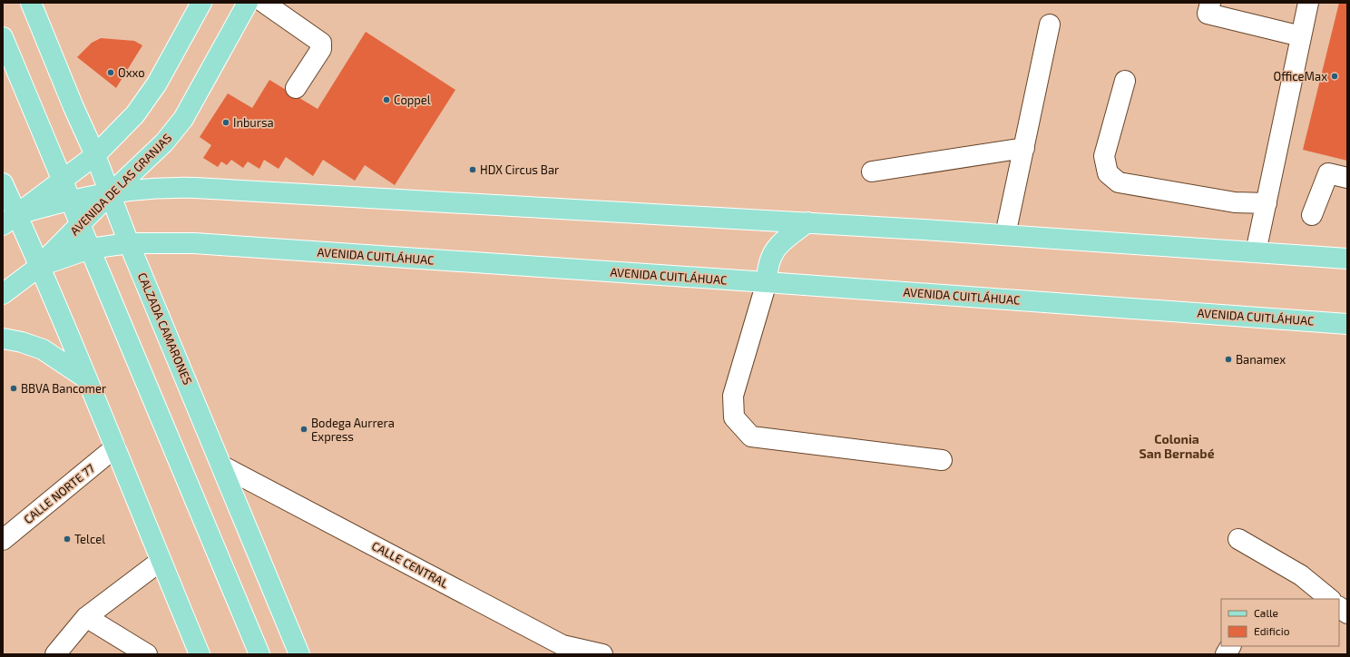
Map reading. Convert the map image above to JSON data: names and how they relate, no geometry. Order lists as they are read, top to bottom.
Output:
{
  "streets": {
    "main road": ["AVENIDA DE LAS GRANJAS", "AVENIDA CUITLÁHUAC", "CALZADA CAMARONES"],
    "street": ["CALLE NORTE 77", "CALLE CENTRAL"]
  },
  "crossings": [
    ["AVENIDA DE LAS GRANJAS", "AVENIDA CUITLÁHUAC"],
    ["AVENIDA DE LAS GRANJAS", "CALZADA CAMARONES"],
    ["AVENIDA CUITLÁHUAC", "CALZADA CAMARONES"],
    ["CALZADA CAMARONES", "CALLE CENTRAL"]
  ],
  "districts": ["Colonia San Bernabé"],
  "places": [
    "Oxxo",
    "OfficeMax",
    "Coppel",
    "Inbursa",
    "HDX Circus Bar",
    "Banamex",
    "BBVA Bancomer",
    "Bodega Aurrera Express",
    "Telcel"
  ],
  "legend": ["Calle", "Edificio"]
}
